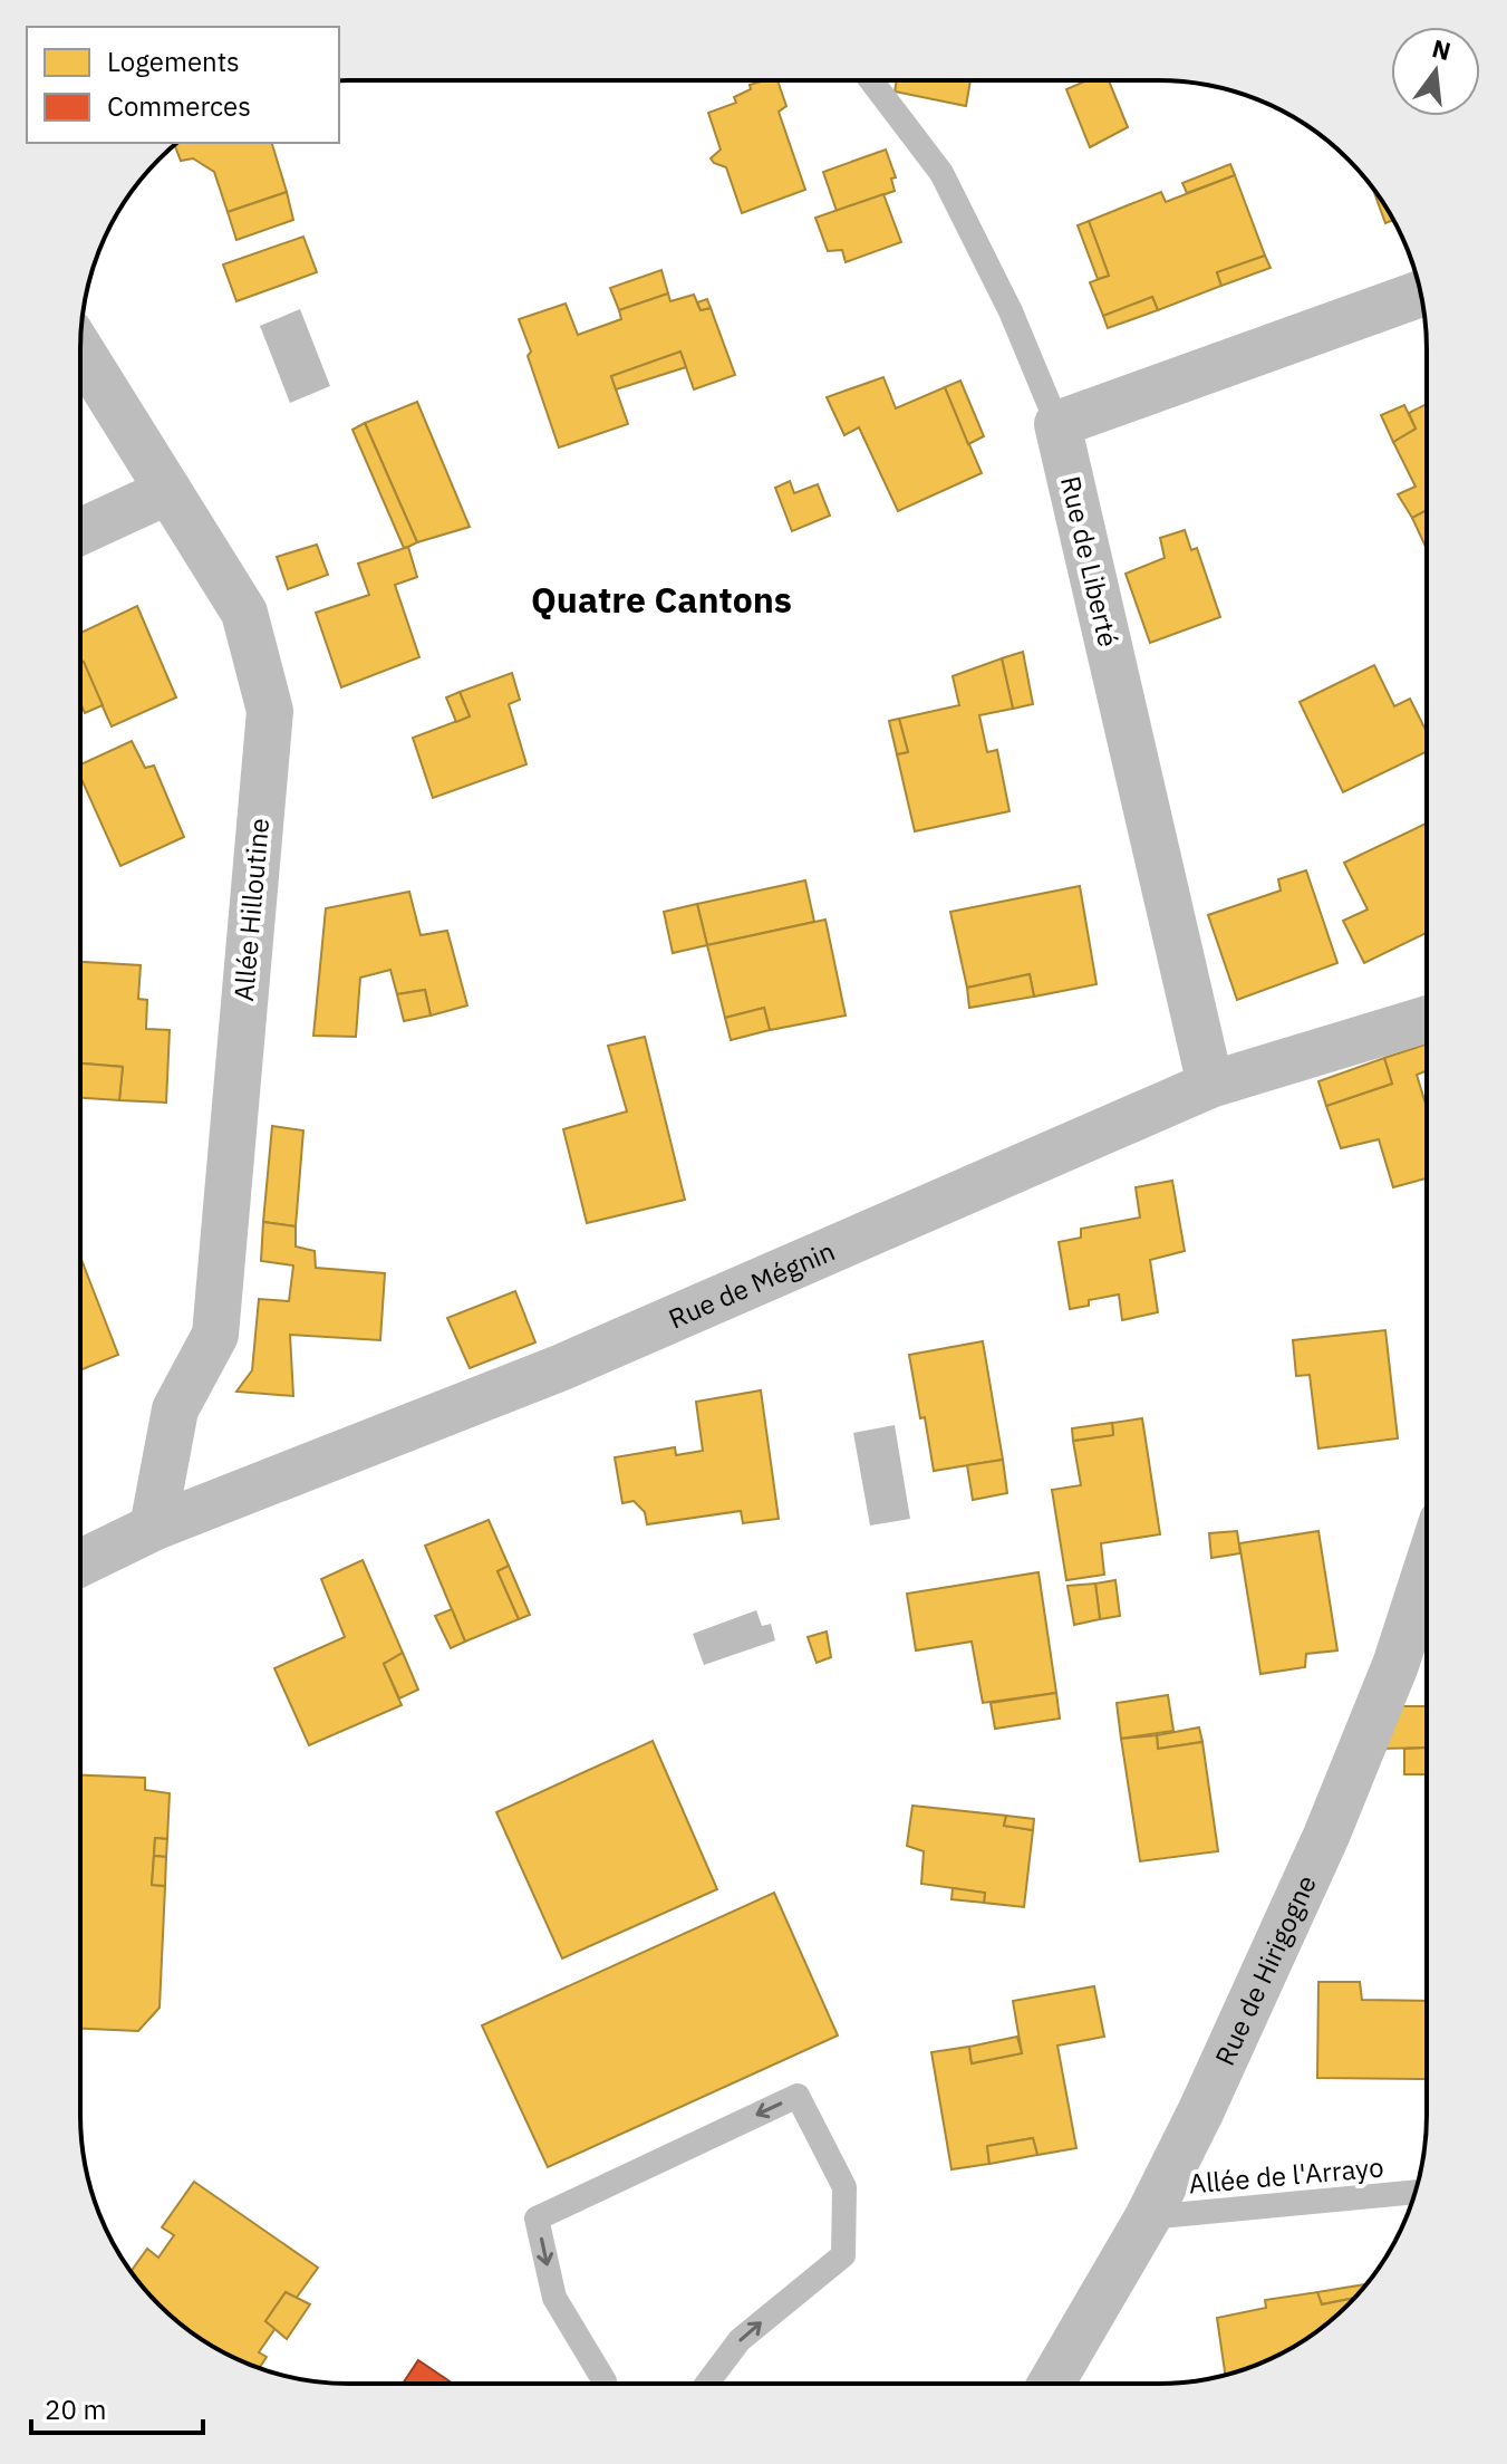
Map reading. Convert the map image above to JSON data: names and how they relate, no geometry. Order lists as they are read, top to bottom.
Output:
{
  "streets": {
    "street": [
      "Rue de Liberté",
      "Allée Hilloutine",
      "Rue de Mégnin",
      "Rue de Hirigogne"
    ],
    "lane": ["Allée de l'Arrayo"]
  },
  "crossings": [
    ["Rue de Liberté", "Rue de Mégnin"],
    ["Allée Hilloutine", "Rue de Mégnin"],
    ["Rue de Hirigogne", "Allée de l'Arrayo"]
  ],
  "districts": ["Quatre Cantons"],
  "legend": ["Logements", "Commerces"],
  "scale_bar": "20 m",
  "north": "top"
}
